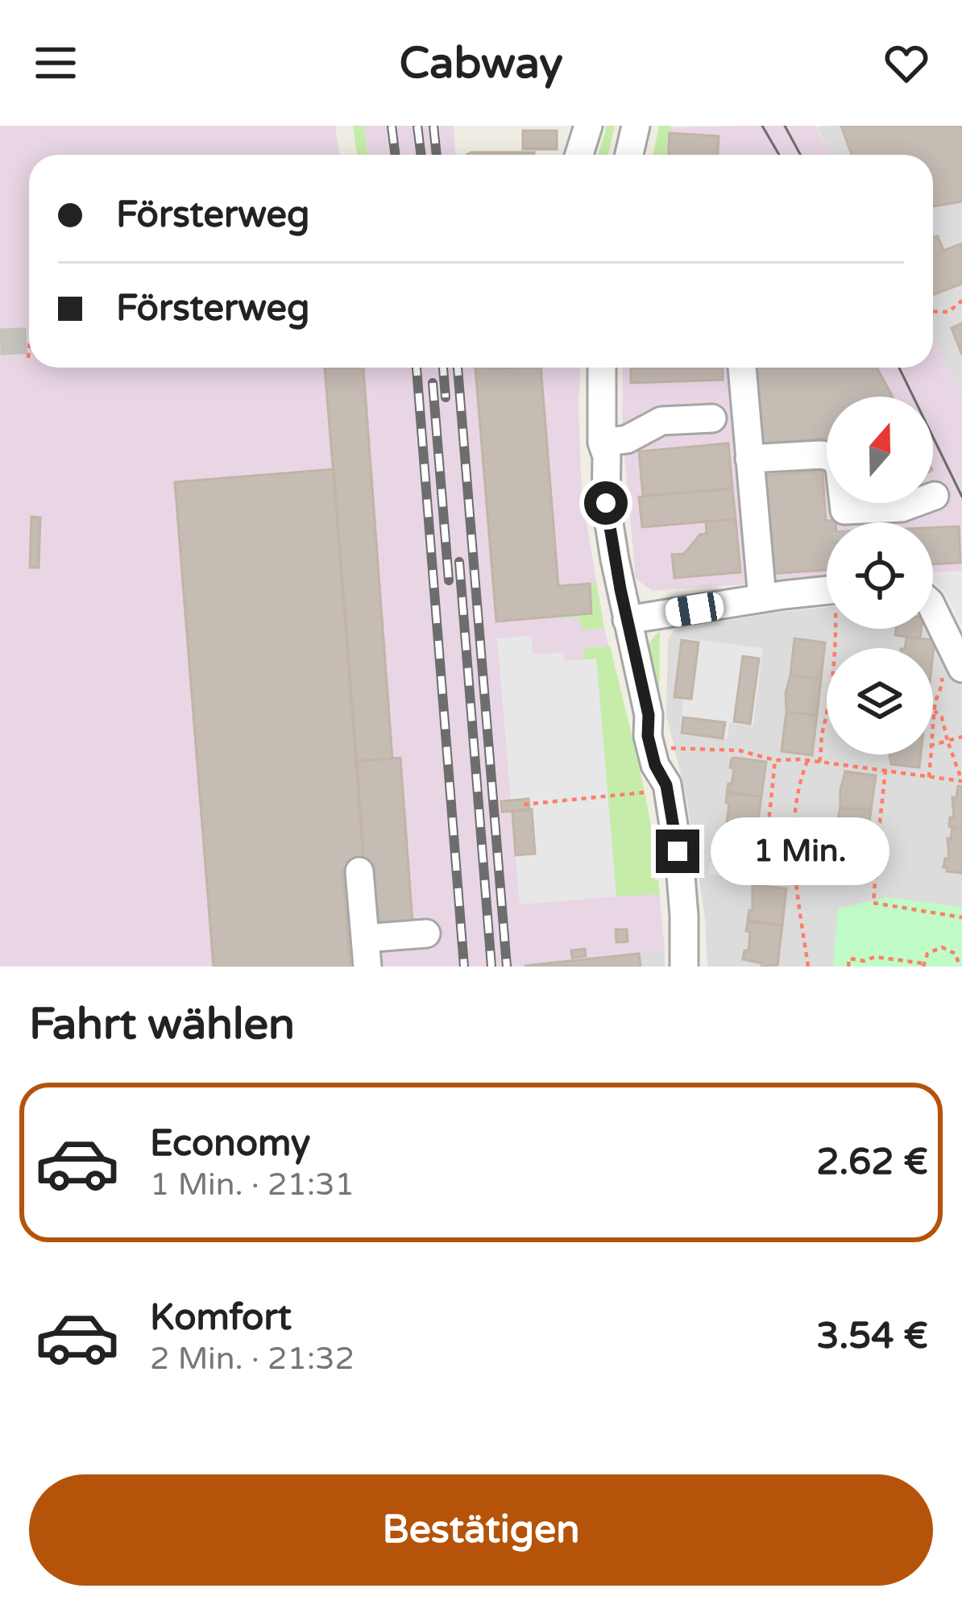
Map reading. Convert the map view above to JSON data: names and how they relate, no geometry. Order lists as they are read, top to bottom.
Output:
{
  "north": "top",
  "page": {
    "header": "Cabway",
    "banner": ["Försterweg", "Försterweg"],
    "bubble": "1 Min.",
    "heading": "Fahrt wählen",
    "list": [
      {
        "name": "Economy",
        "note": "1 Min. · 21:31",
        "value": "2.62 €"
      },
      {
        "name": "Komfort",
        "note": "2 Min. · 21:32",
        "value": "3.54 €"
      }
    ],
    "buttons": "Bestätigen"
  }
}
